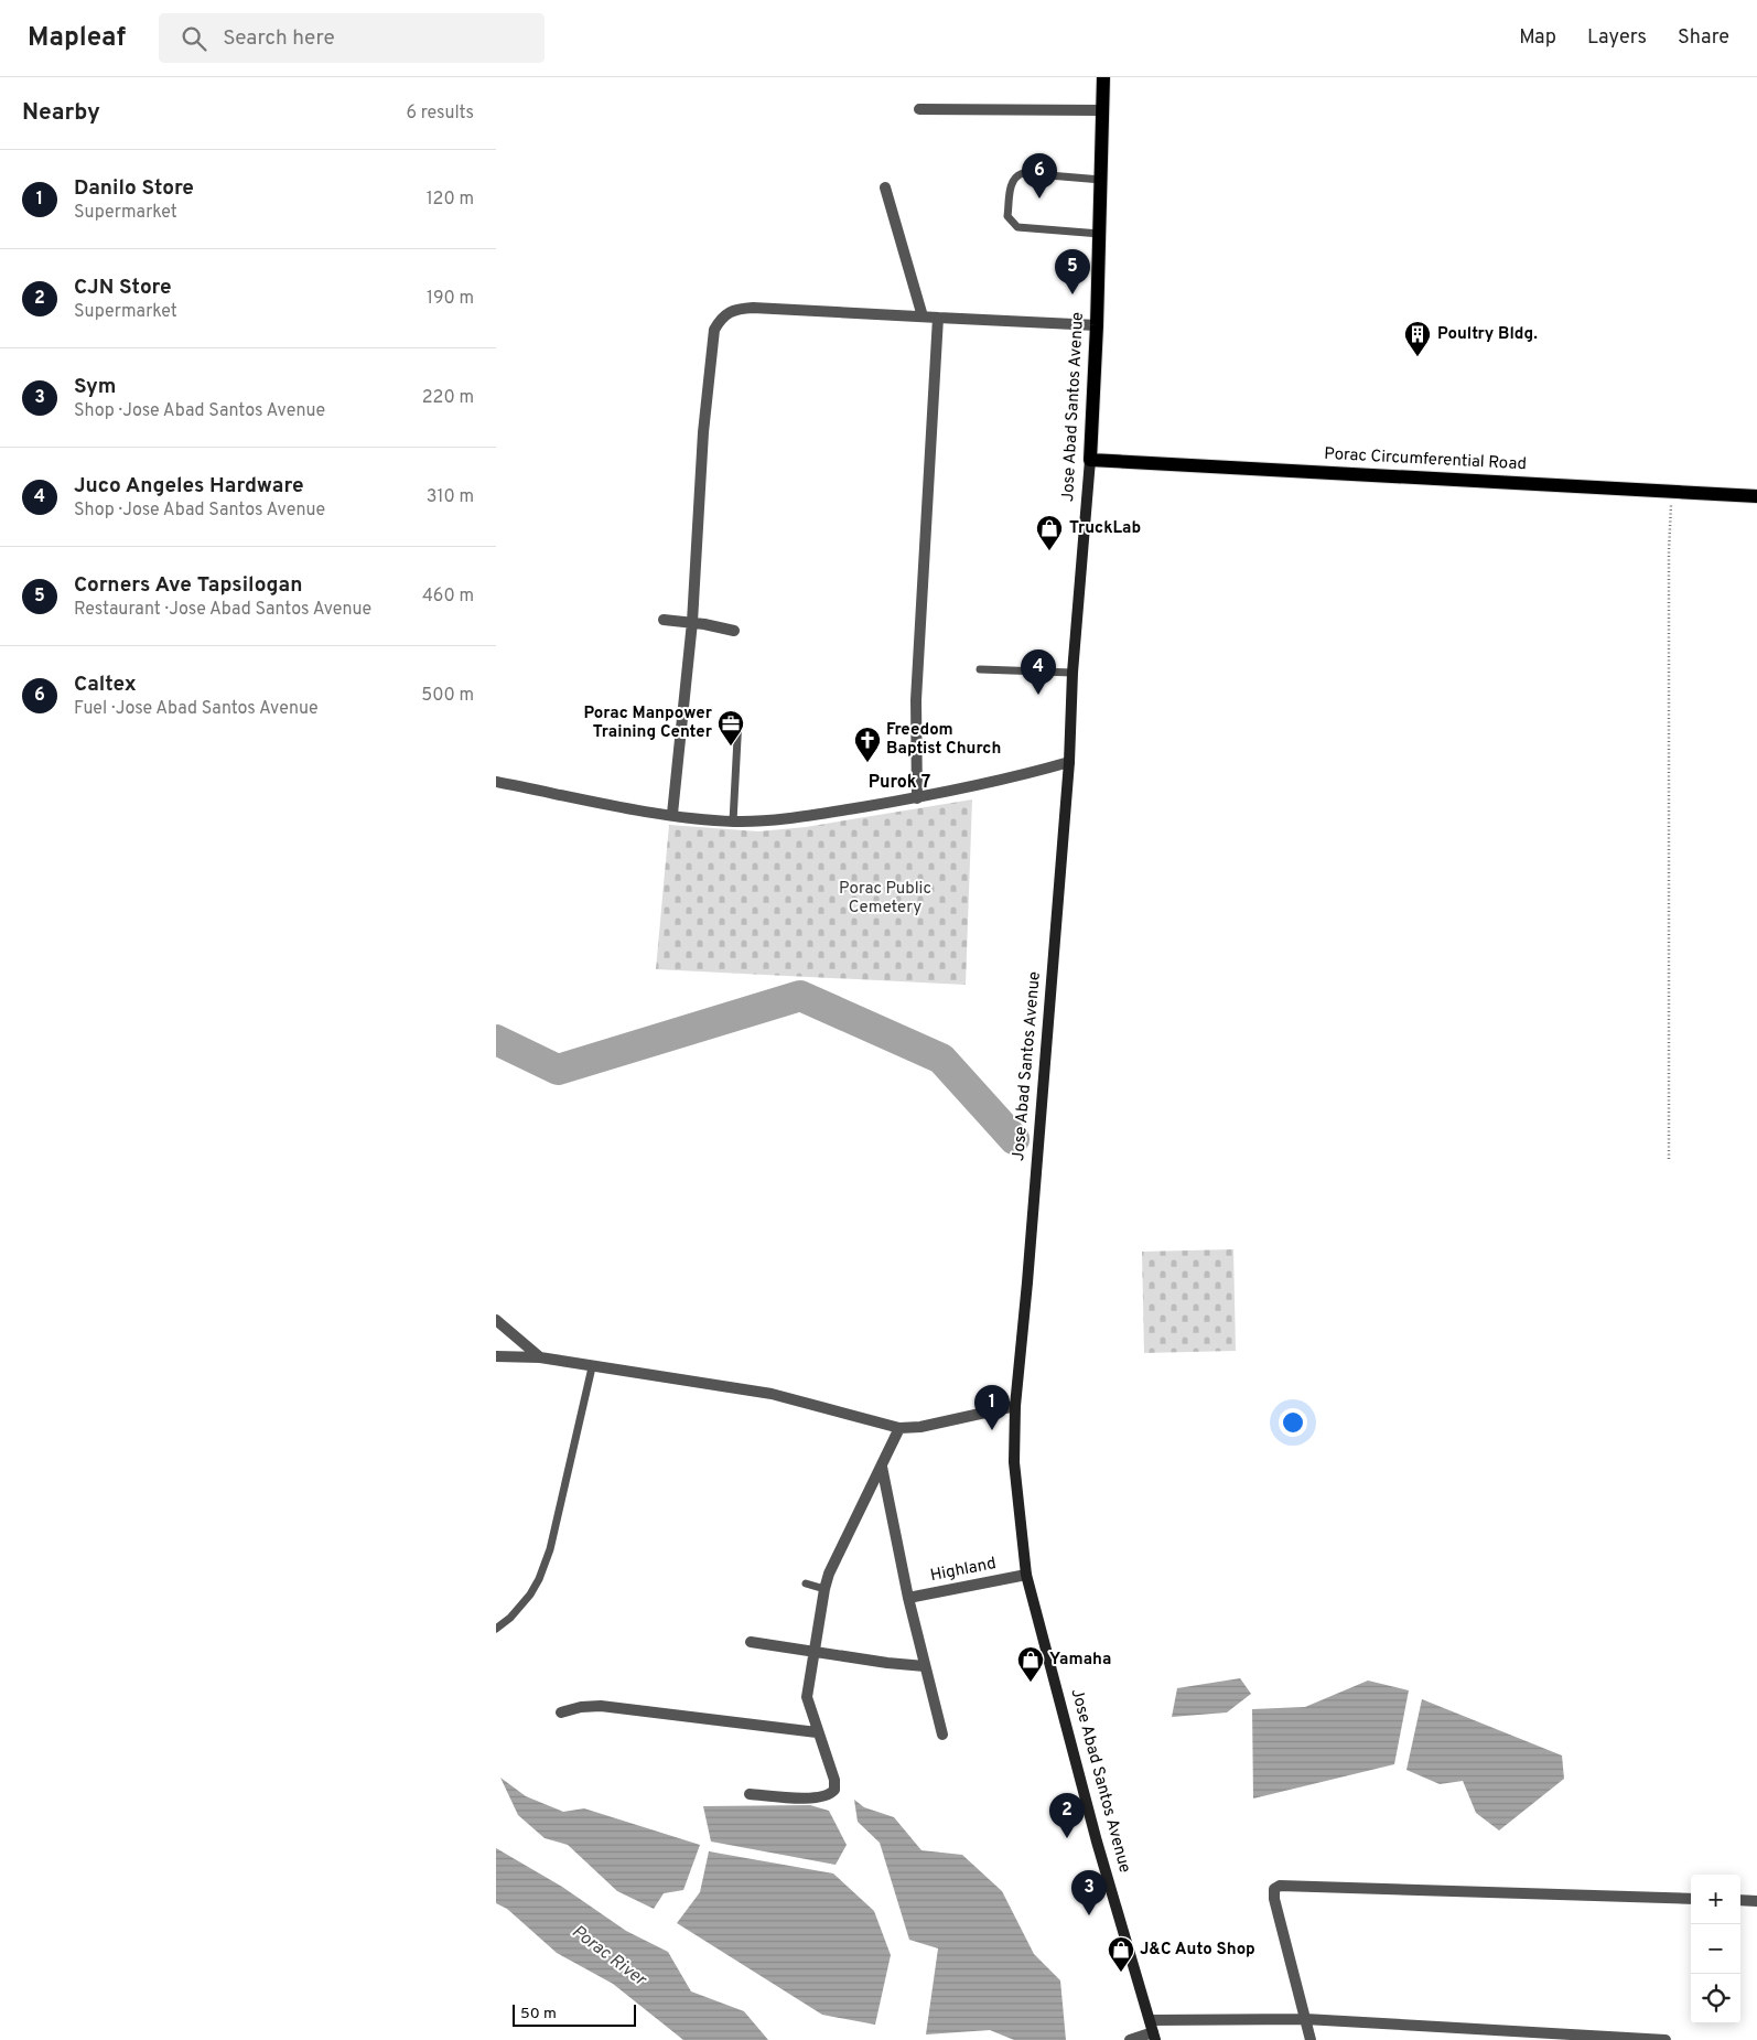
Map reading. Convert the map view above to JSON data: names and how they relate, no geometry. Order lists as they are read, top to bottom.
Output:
{
  "streets": {
    "main road": ["Jose Abad Santos Avenue", "Porac Circumferential Road"],
    "street": ["Highland"]
  },
  "crossings": [
    ["Jose Abad Santos Avenue", "Porac Circumferential Road"],
    ["Jose Abad Santos Avenue", "Highland"]
  ],
  "districts": ["Purok 7"],
  "water": ["Porac River"],
  "parks": ["Porac Public Cemetery"],
  "places": {
    "building": ["Poultry Bldg."],
    "shop": ["TruckLab", "Yamaha", "J&C Auto Shop"],
    "office": ["Porac Manpower Training Center"],
    "church": ["Freedom Baptist Church"]
  },
  "scale_bar": "50 m",
  "page": {
    "header": "Mapleaf",
    "search": "Search here",
    "nav": ["Map", "Layers", "Share"],
    "heading": ["Nearby", "6 results"],
    "list": [
      {
        "mark": "1",
        "name": "Danilo Store",
        "note": "Supermarket",
        "value": "120 m"
      },
      {
        "mark": "2",
        "name": "CJN Store",
        "note": "Supermarket",
        "value": "190 m"
      },
      {
        "mark": "3",
        "name": "Sym",
        "note": "Shop · Jose Abad Santos Avenue",
        "value": "220 m"
      },
      {
        "mark": "4",
        "name": "Juco Angeles Hardware",
        "note": "Shop · Jose Abad Santos Avenue",
        "value": "310 m"
      },
      {
        "mark": "5",
        "name": "Corners Ave Tapsilogan",
        "note": "Restaurant · Jose Abad Santos Avenue",
        "value": "460 m"
      },
      {
        "mark": "6",
        "name": "Caltex",
        "note": "Fuel · Jose Abad Santos Avenue",
        "value": "500 m"
      }
    ],
    "pins": [
      "6",
      "5",
      "4",
      "1",
      "2",
      "3"
    ],
    "map_buttons": ["+", "−"],
    "scale": "50 m"
  }
}
